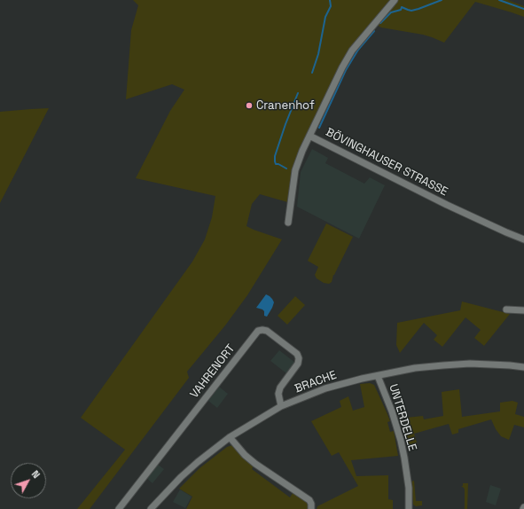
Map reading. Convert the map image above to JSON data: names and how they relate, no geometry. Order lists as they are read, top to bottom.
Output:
{
  "streets": {
    "street": [
      "BÖVINGHAUSER STRASSE",
      "VAHRENORT",
      "BRACHE",
      "UNTERDELLE"
    ]
  },
  "crossings": [
    ["VAHRENORT", "BRACHE"],
    ["BRACHE", "UNTERDELLE"]
  ],
  "places": ["Cranenhof"],
  "north": "top right"
}
